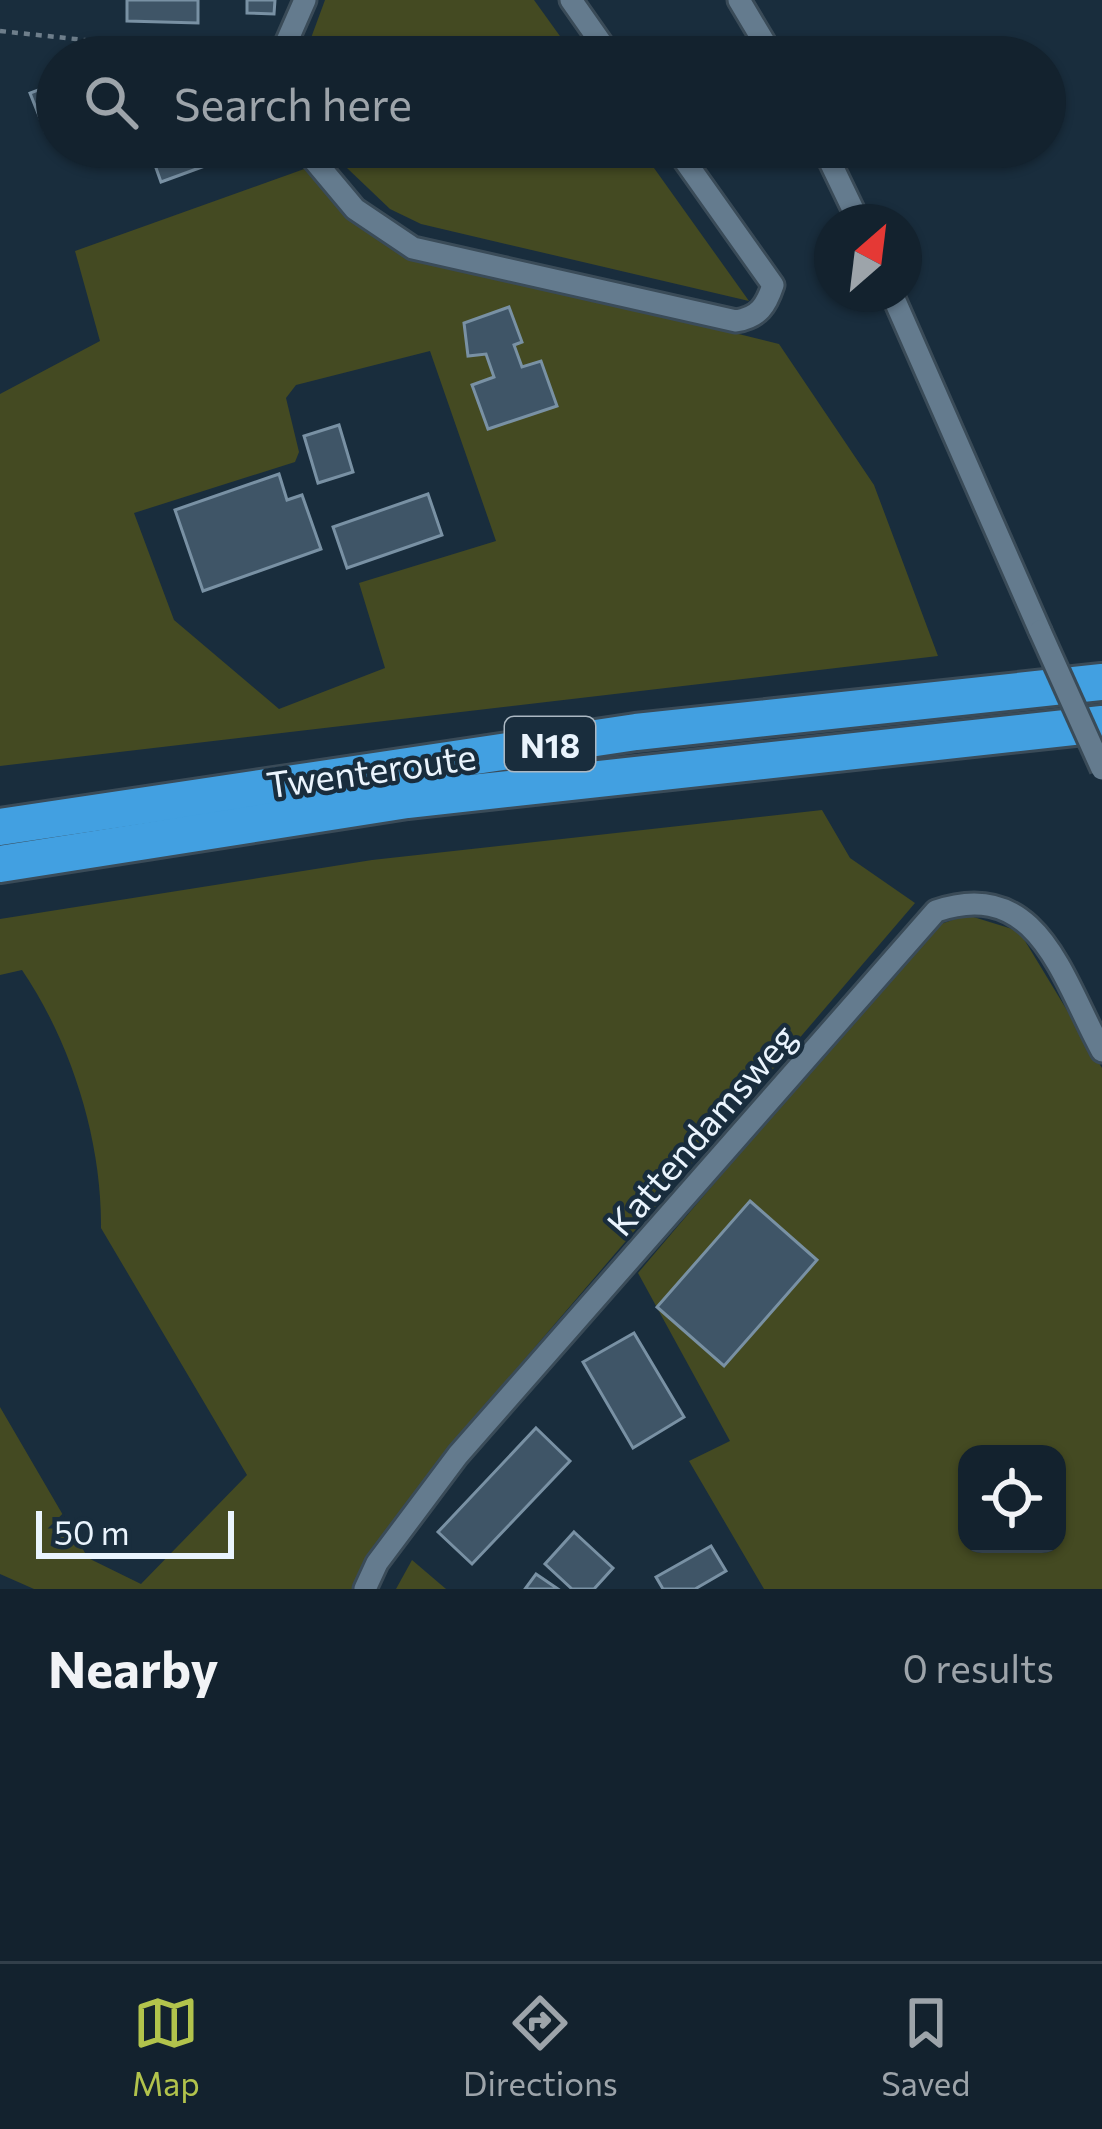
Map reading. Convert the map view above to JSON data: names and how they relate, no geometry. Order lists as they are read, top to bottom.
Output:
{
  "streets": {
    "highway": ["N18", "Twenteroute"],
    "street": ["Kattendamsweg"]
  },
  "scale_bar": "50 m",
  "north": "top right",
  "page": {
    "search": "Search here",
    "scale": "50 m",
    "heading": ["Nearby", "0 results"],
    "nav": ["Map", "Directions", "Saved"]
  }
}
